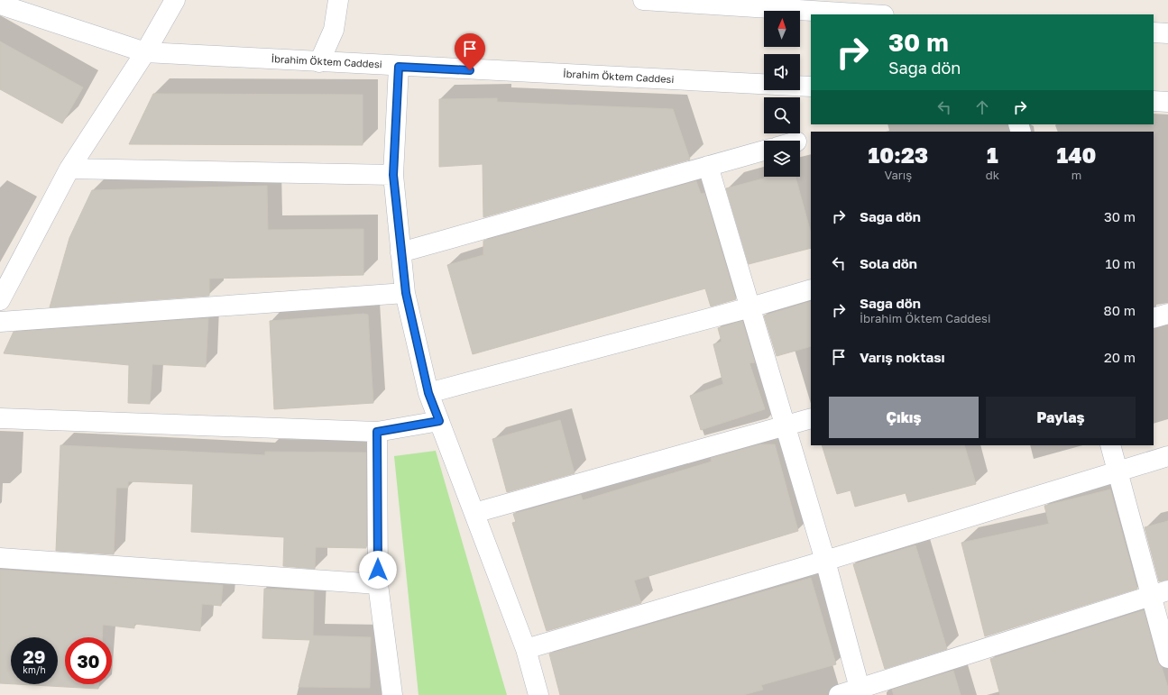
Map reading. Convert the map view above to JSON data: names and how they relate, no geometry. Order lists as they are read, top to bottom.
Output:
{
  "streets": {
    "street": ["İbrahim Öktem Caddesi"]
  },
  "north": "top",
  "page": {
    "turn": ["30 m", "Sağa dön"],
    "eta": [
      "10:23",
      "Varış",
      "1",
      "dk",
      "140",
      "m"
    ],
    "list": [
      {
        "name": "Sağa dön",
        "value": "30 m"
      },
      {
        "name": "Sola dön",
        "value": "10 m"
      },
      {
        "name": "Sağa dön",
        "note": "İbrahim Öktem Caddesi",
        "value": "80 m"
      },
      {
        "name": "Varış noktası",
        "value": "20 m"
      }
    ],
    "buttons": ["Çıkış", "Paylaş"],
    "speed": "29 km/h",
    "limit": "30"
  }
}
